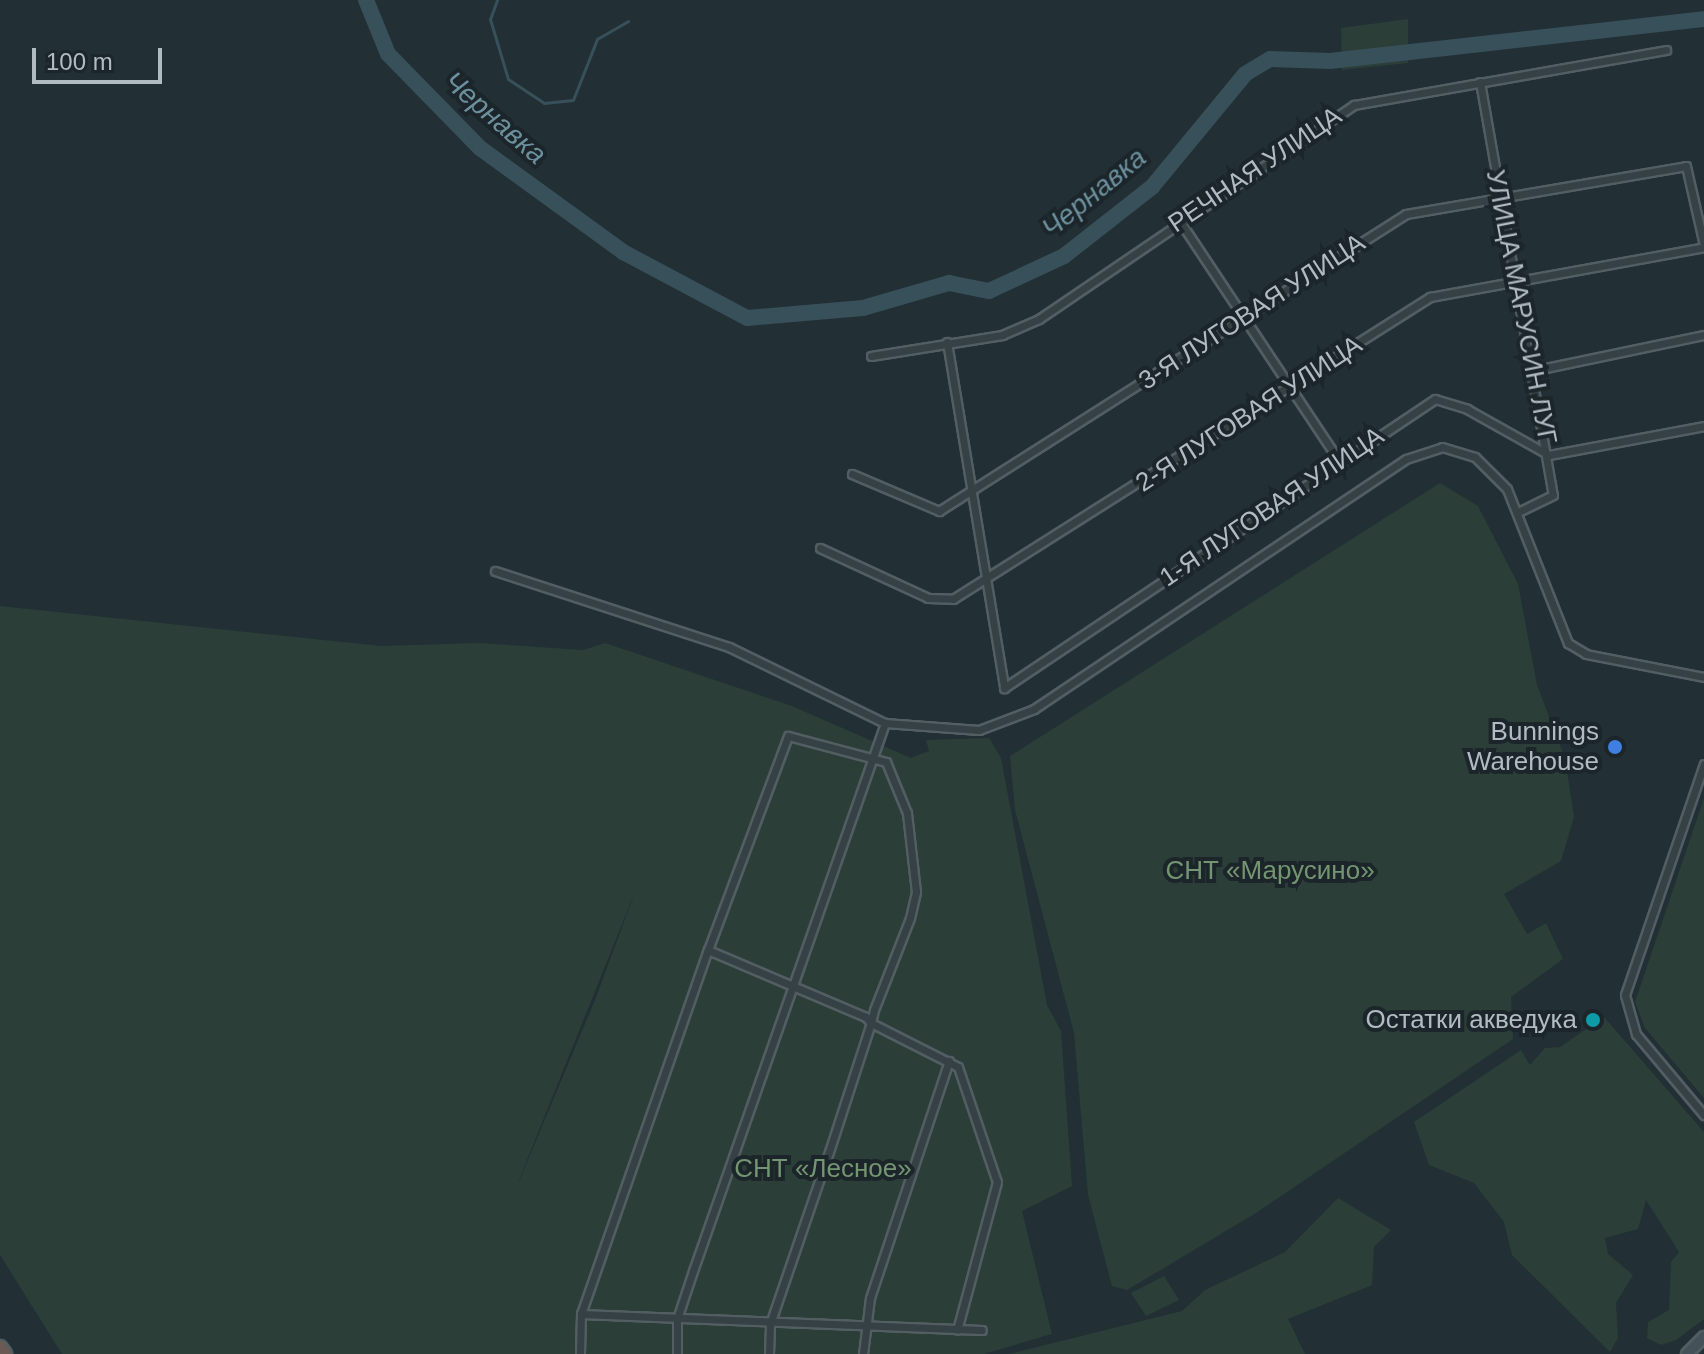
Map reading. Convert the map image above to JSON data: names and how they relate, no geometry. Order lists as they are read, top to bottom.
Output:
{
  "streets": {
    "street": [
      "РЕЧНАЯ УЛИЦА",
      "УЛИЦА МАРУСИН ЛУГ",
      "3-Я ЛУГОВАЯ УЛИЦА",
      "2-Я ЛУГОВАЯ УЛИЦА",
      "1-Я ЛУГОВАЯ УЛИЦА"
    ]
  },
  "crossings": [
    ["РЕЧНАЯ УЛИЦА", "УЛИЦА МАРУСИН ЛУГ"],
    ["УЛИЦА МАРУСИН ЛУГ", "3-Я ЛУГОВАЯ УЛИЦА"],
    ["УЛИЦА МАРУСИН ЛУГ", "2-Я ЛУГОВАЯ УЛИЦА"],
    ["УЛИЦА МАРУСИН ЛУГ", "1-Я ЛУГОВАЯ УЛИЦА"],
    ["3-Я ЛУГОВАЯ УЛИЦА", "2-Я ЛУГОВАЯ УЛИЦА"],
    ["2-Я ЛУГОВАЯ УЛИЦА", "1-Я ЛУГОВАЯ УЛИЦА"]
  ],
  "water": ["Чернавка"],
  "parks": ["СНТ «Марусино»", "СНТ «Лесное»"],
  "places": ["Bunnings Warehouse", "Остатки акведука"],
  "scale_bar": "100 m"
}
